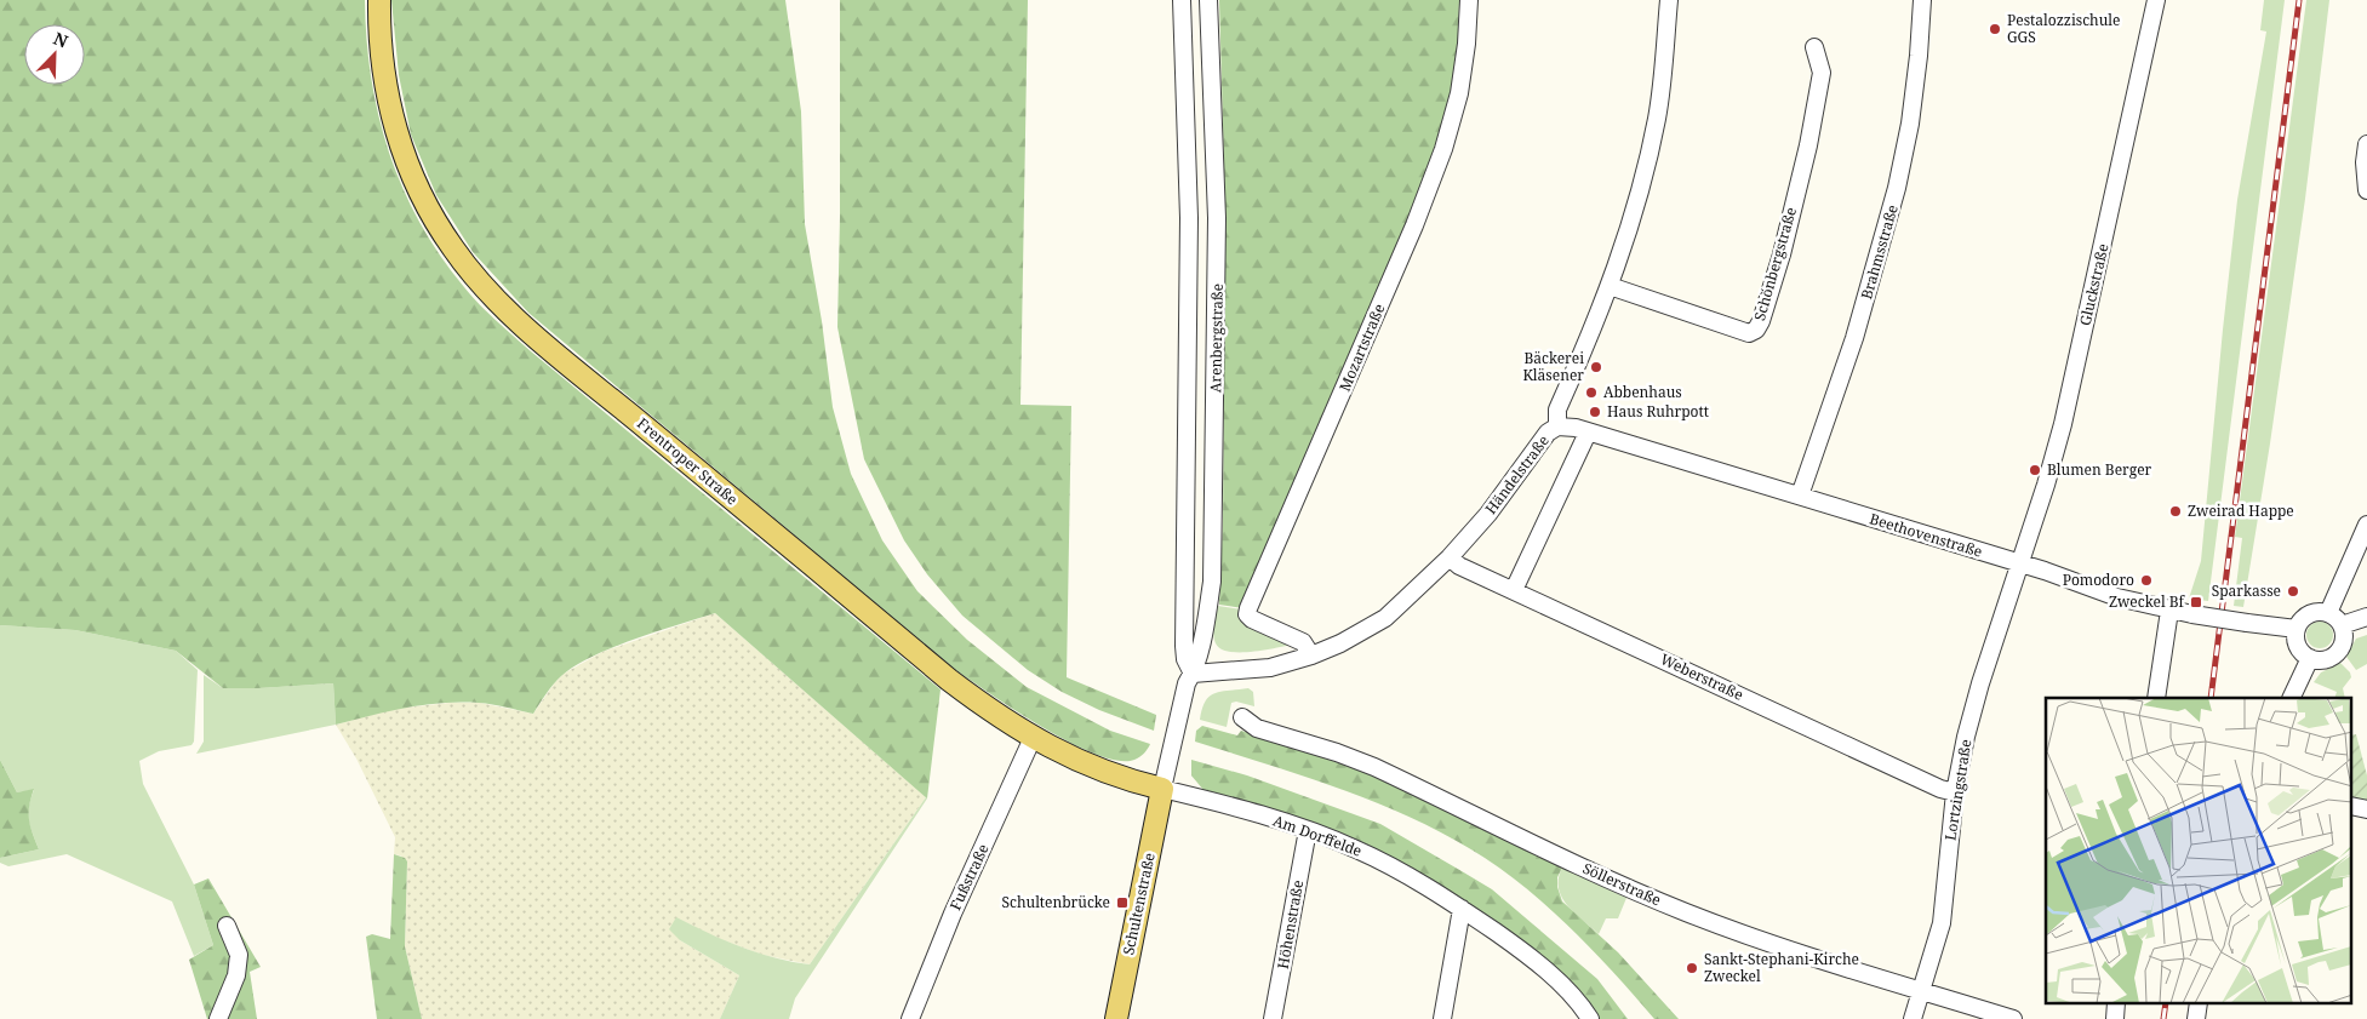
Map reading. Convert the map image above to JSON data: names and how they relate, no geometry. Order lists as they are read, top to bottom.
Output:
{
  "streets": {
    "main road": ["Frentroper Straße", "Schultenstraße"],
    "street": [
      "Brahmsstraße",
      "Schönbergstraße",
      "Gluckstraße",
      "Arenbergstraße",
      "Mozartstraße",
      "Händelstraße",
      "Beethovenstraße",
      "Weberstraße",
      "Lortzingstraße",
      "Am Dorffelde",
      "Fußstraße",
      "Söllerstraße",
      "Höhenstraße"
    ]
  },
  "crossings": [
    ["Brahmsstraße", "Beethovenstraße"],
    ["Schönbergstraße", "Händelstraße"],
    ["Gluckstraße", "Beethovenstraße"],
    ["Gluckstraße", "Lortzingstraße"],
    ["Arenbergstraße", "Frentroper Straße"],
    ["Arenbergstraße", "Händelstraße"],
    ["Arenbergstraße", "Am Dorffelde"],
    ["Arenbergstraße", "Schultenstraße"],
    ["Mozartstraße", "Händelstraße"],
    ["Frentroper Straße", "Am Dorffelde"],
    ["Frentroper Straße", "Fußstraße"],
    ["Frentroper Straße", "Schultenstraße"],
    ["Händelstraße", "Beethovenstraße"],
    ["Händelstraße", "Weberstraße"],
    ["Beethovenstraße", "Lortzingstraße"],
    ["Weberstraße", "Lortzingstraße"],
    ["Lortzingstraße", "Söllerstraße"],
    ["Am Dorffelde", "Schultenstraße"],
    ["Am Dorffelde", "Höhenstraße"]
  ],
  "places": {
    "other": [
      "Pestalozzischule GGS",
      "Bäckerei Kläsener",
      "Abbenhaus",
      "Haus Ruhrpott",
      "Blumen Berger",
      "Zweirad Happe",
      "Pomodoro",
      "Sparkasse",
      "Sankt-Stephani-Kirche Zweckel"
    ],
    "transit": ["Zweckel Bf", "Schultenbrücke"]
  },
  "north": "top right"
}
